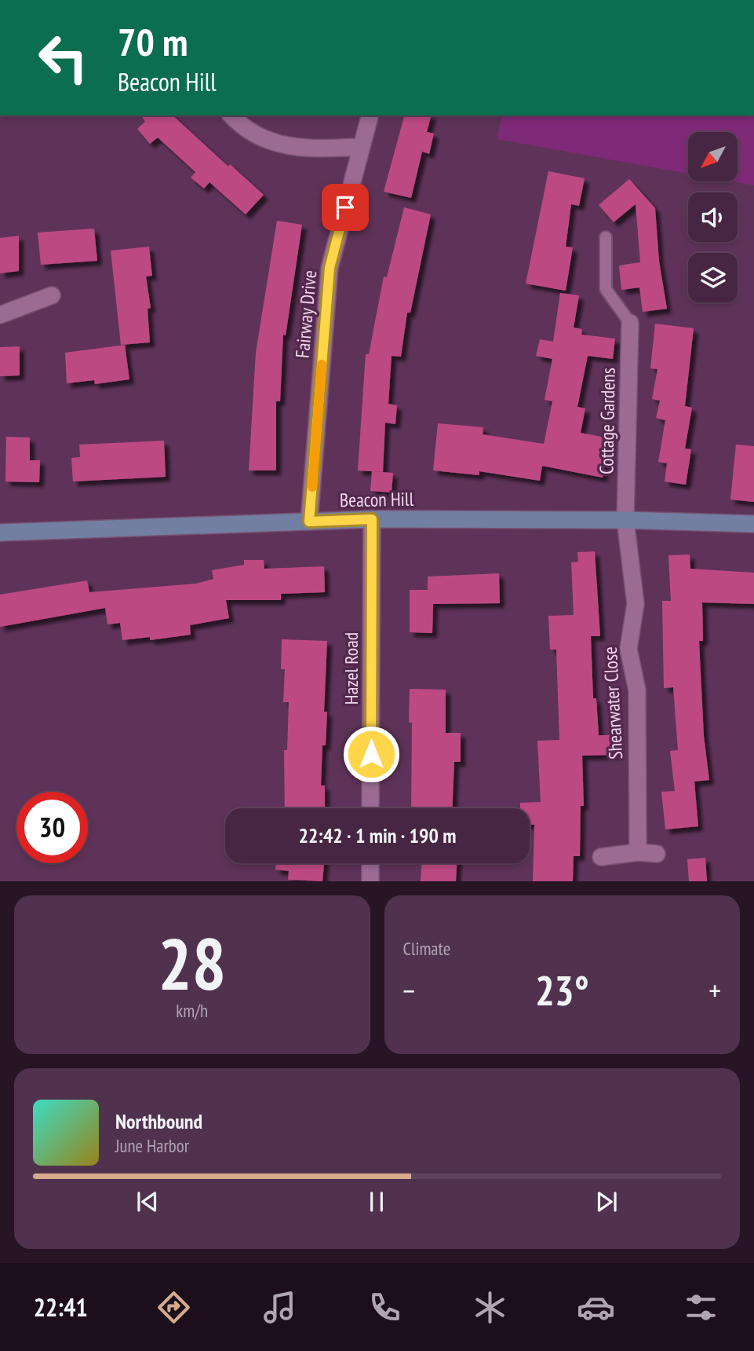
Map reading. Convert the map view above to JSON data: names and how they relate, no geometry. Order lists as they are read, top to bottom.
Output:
{
  "streets": {
    "street": [
      "Fairway Drive",
      "Cottage Gardens",
      "Beacon Hill",
      "Hazel Road",
      "Shearwater Close"
    ]
  },
  "crossings": [
    ["Fairway Drive", "Beacon Hill"],
    ["Cottage Gardens", "Beacon Hill"],
    ["Cottage Gardens", "Shearwater Close"],
    ["Beacon Hill", "Hazel Road"],
    ["Beacon Hill", "Shearwater Close"]
  ],
  "north": "bottom left",
  "page": {
    "turn": ["70 m", "Beacon Hill"],
    "limit": "30",
    "trip": "22:42 · 1 min · 190 m",
    "tile": [
      ["28", "km/h"],
      "Climate"
    ],
    "heat": ["−", "23°", "+"],
    "song": ["Northbound", "June Harbor"],
    "tabs": "22:41"
  }
}
